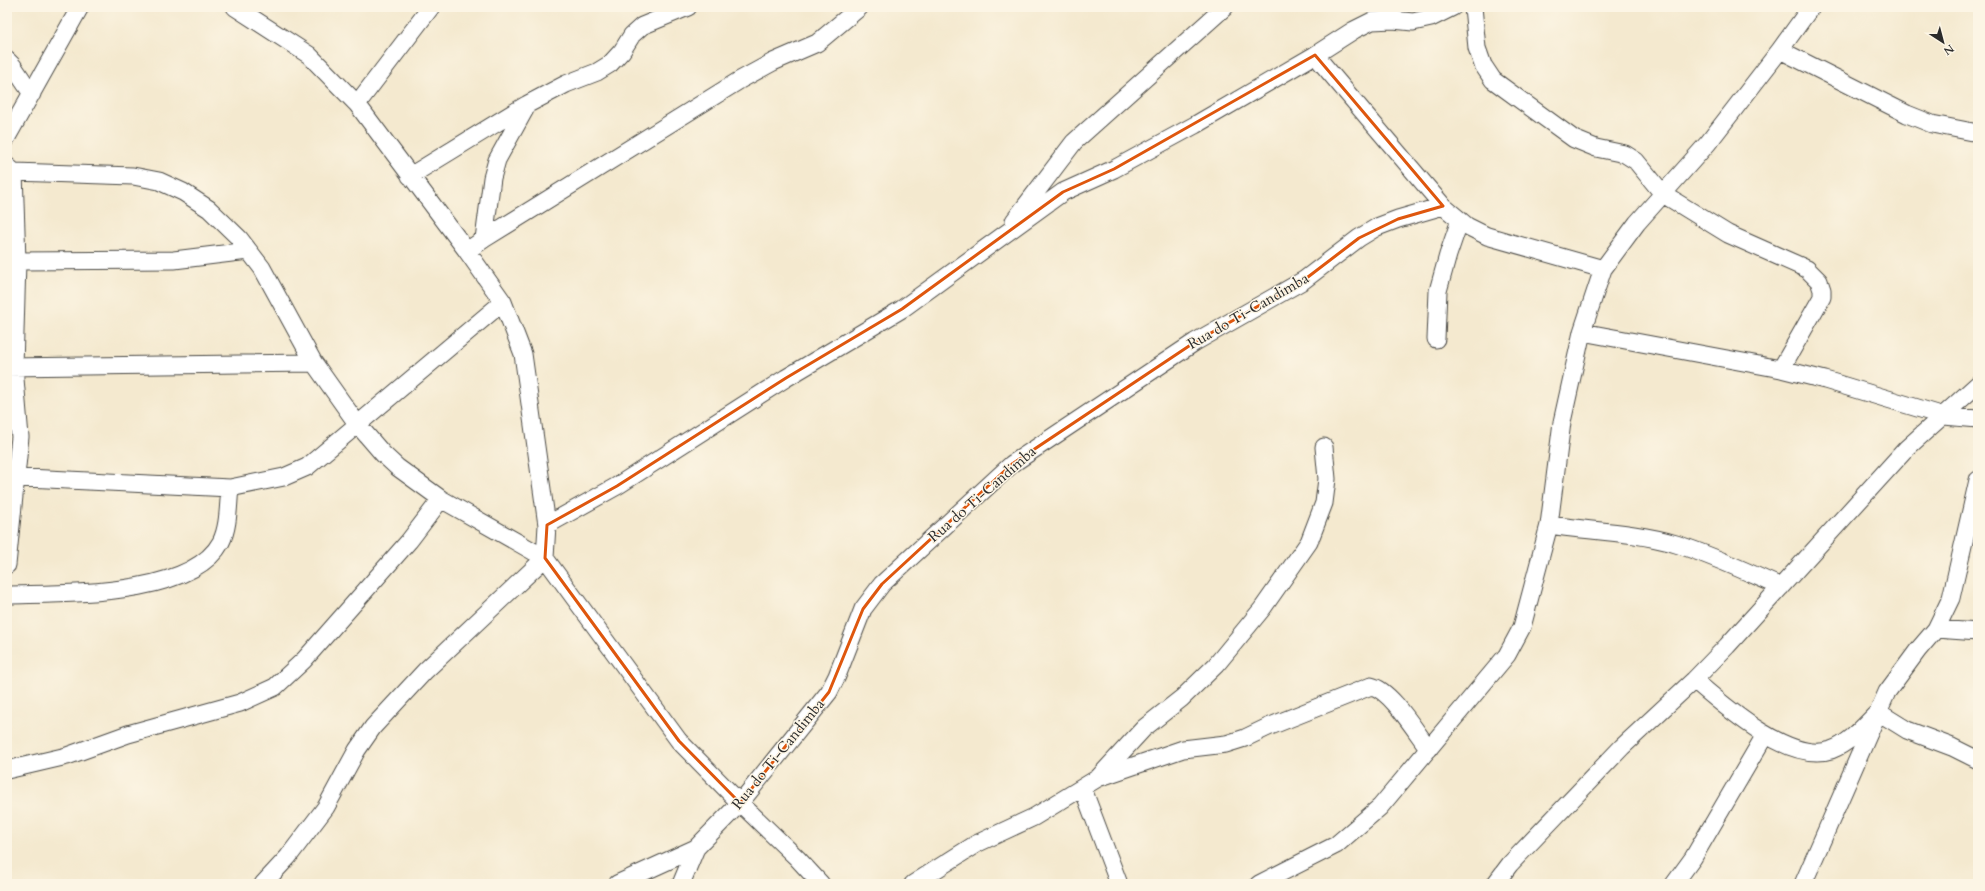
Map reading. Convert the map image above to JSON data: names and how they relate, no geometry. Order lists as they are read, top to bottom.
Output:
{
  "streets": {
    "street": ["Rua do Ti-Candimba"]
  },
  "north": "bottom right"
}
